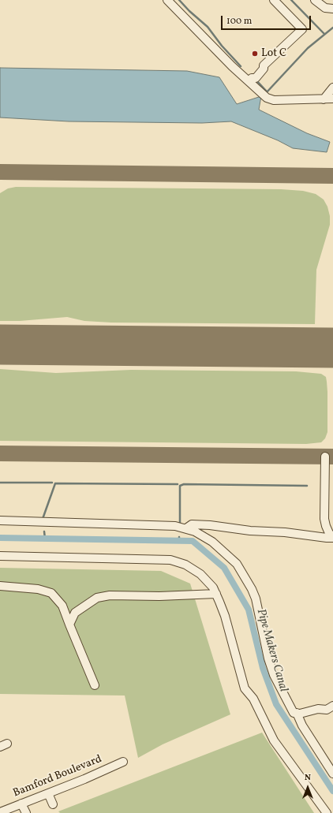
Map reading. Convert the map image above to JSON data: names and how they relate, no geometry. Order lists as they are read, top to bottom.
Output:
{
  "streets": {
    "street": ["Bamford Boulevard"]
  },
  "water": ["Pipe Makers Canal"],
  "places": ["Lot C"],
  "scale_bar": "100 m",
  "north": "top"
}
